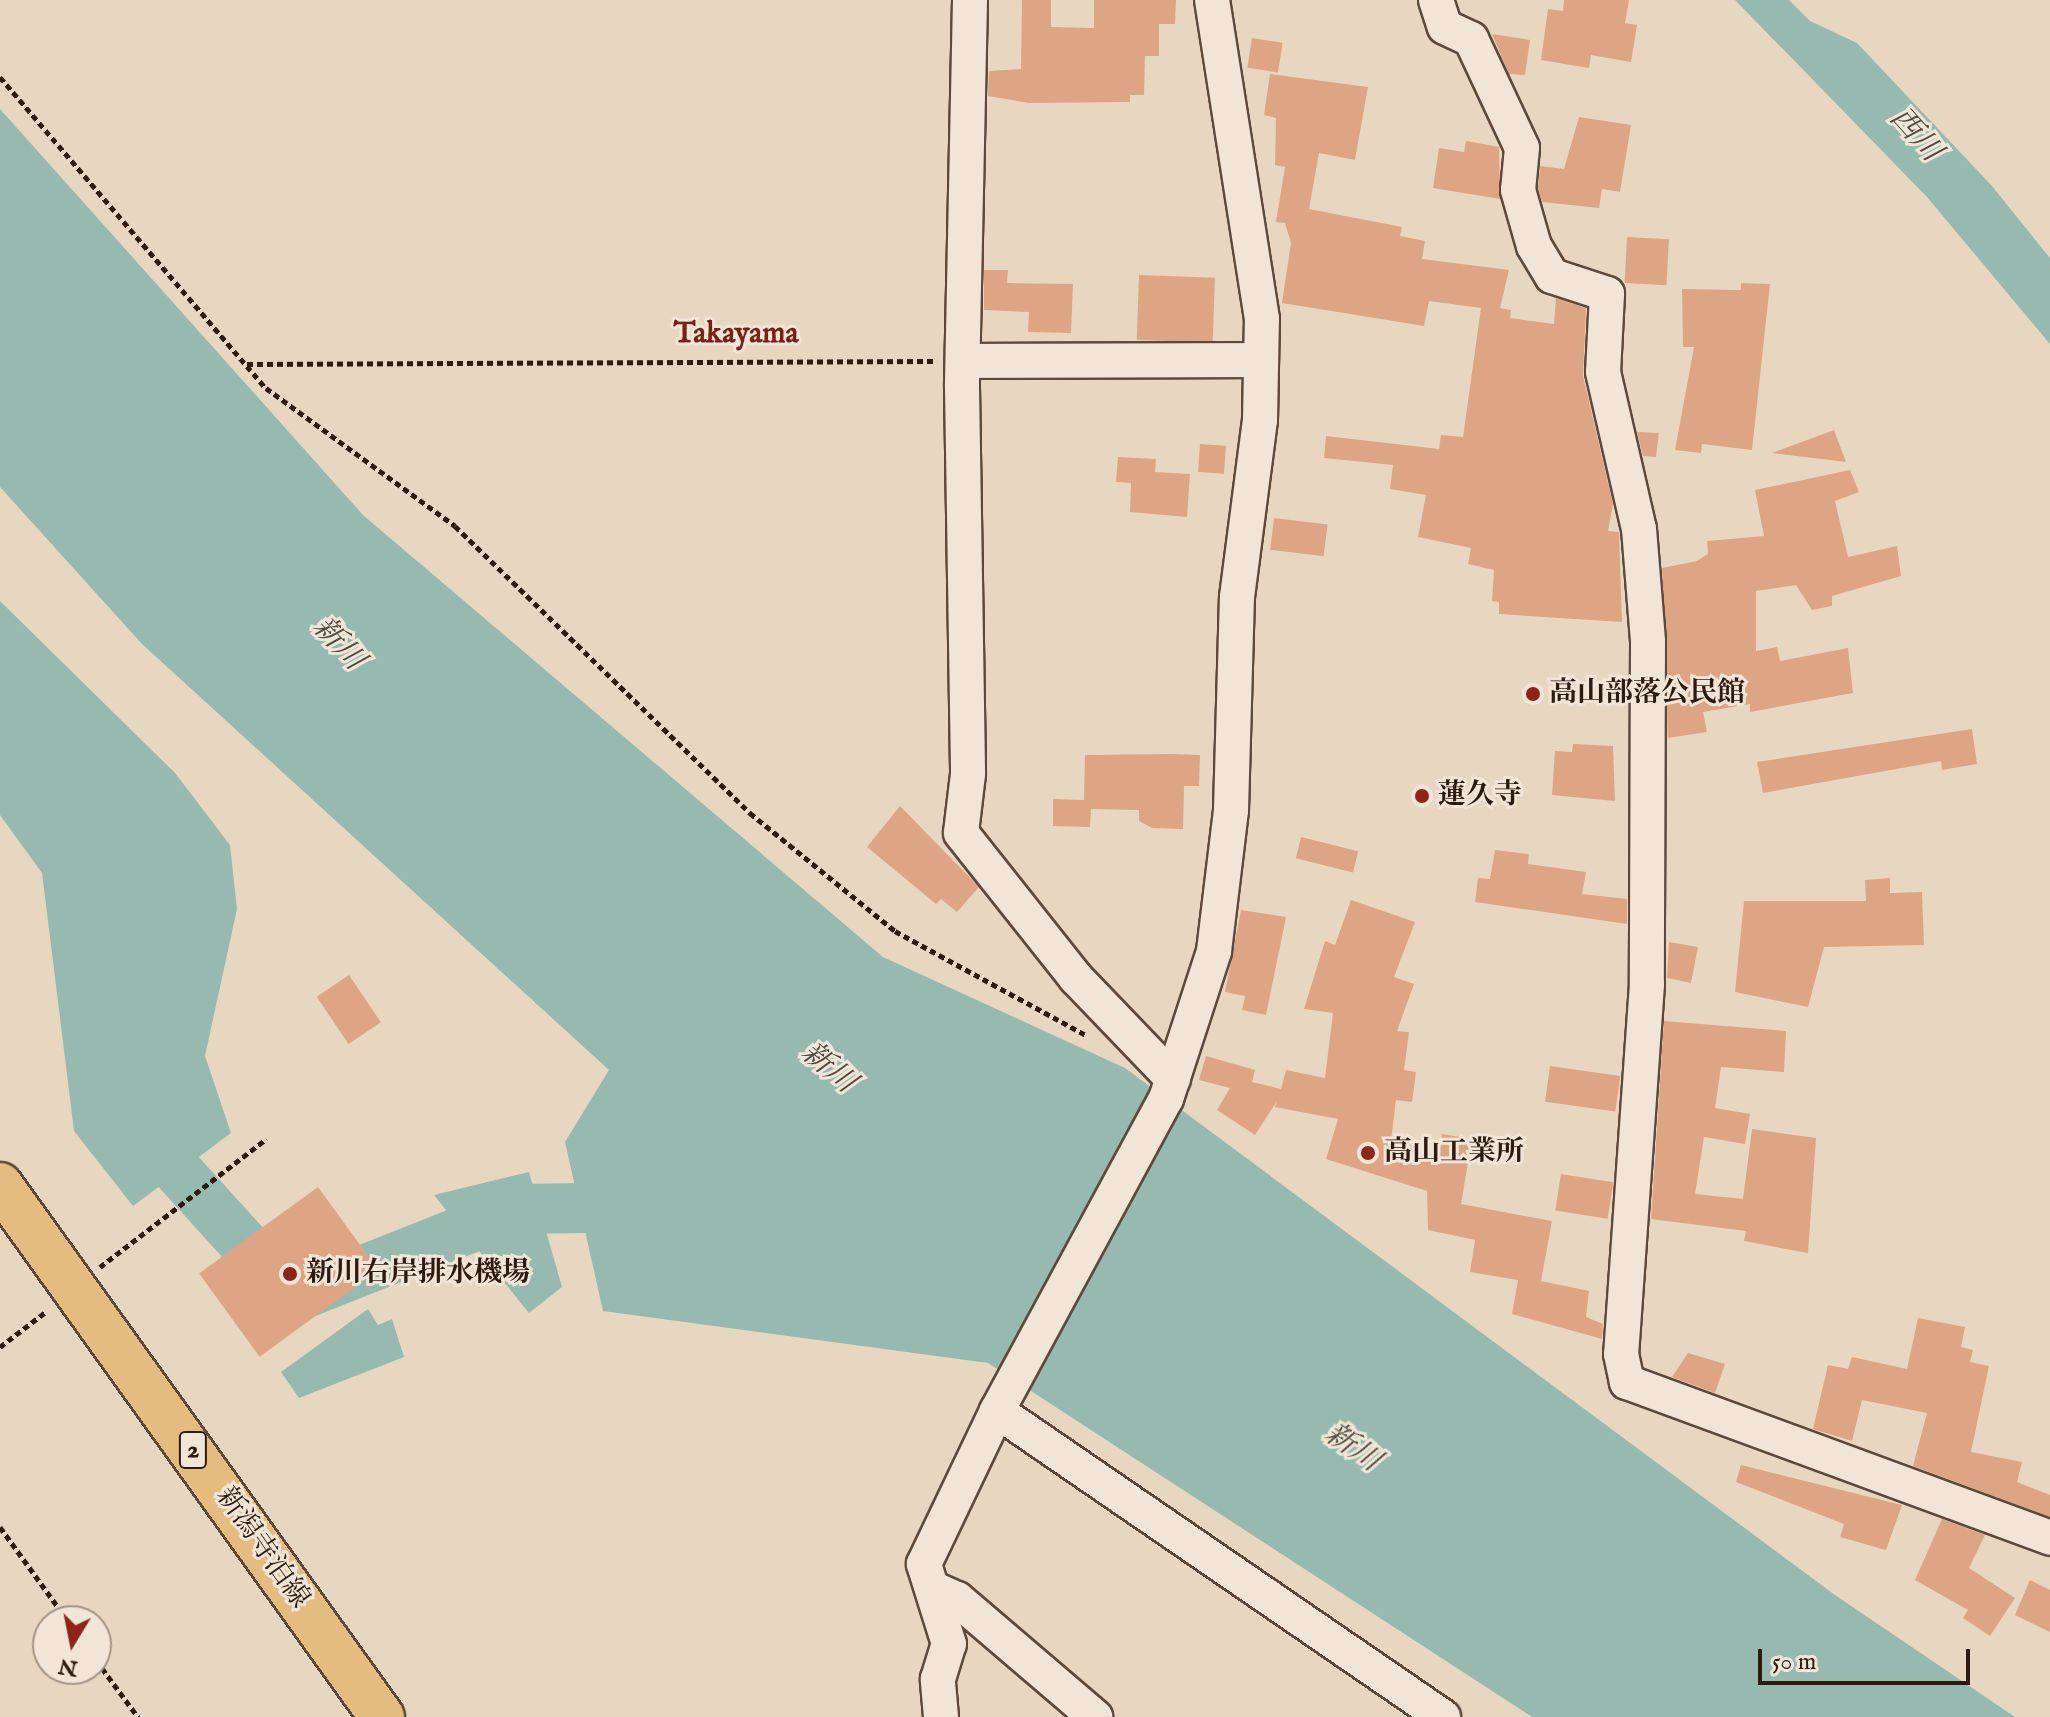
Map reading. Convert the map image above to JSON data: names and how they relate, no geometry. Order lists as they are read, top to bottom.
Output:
{
  "streets": {
    "main road": ["2", "新潟寺泊線"]
  },
  "districts": ["Takayama"],
  "water": ["西川", "新川"],
  "places": [
    "高山部落公民館",
    "蓮久寺",
    "高山工業所",
    "新川右岸排水機場"
  ],
  "scale_bar": "50 m",
  "north": "bottom"
}
